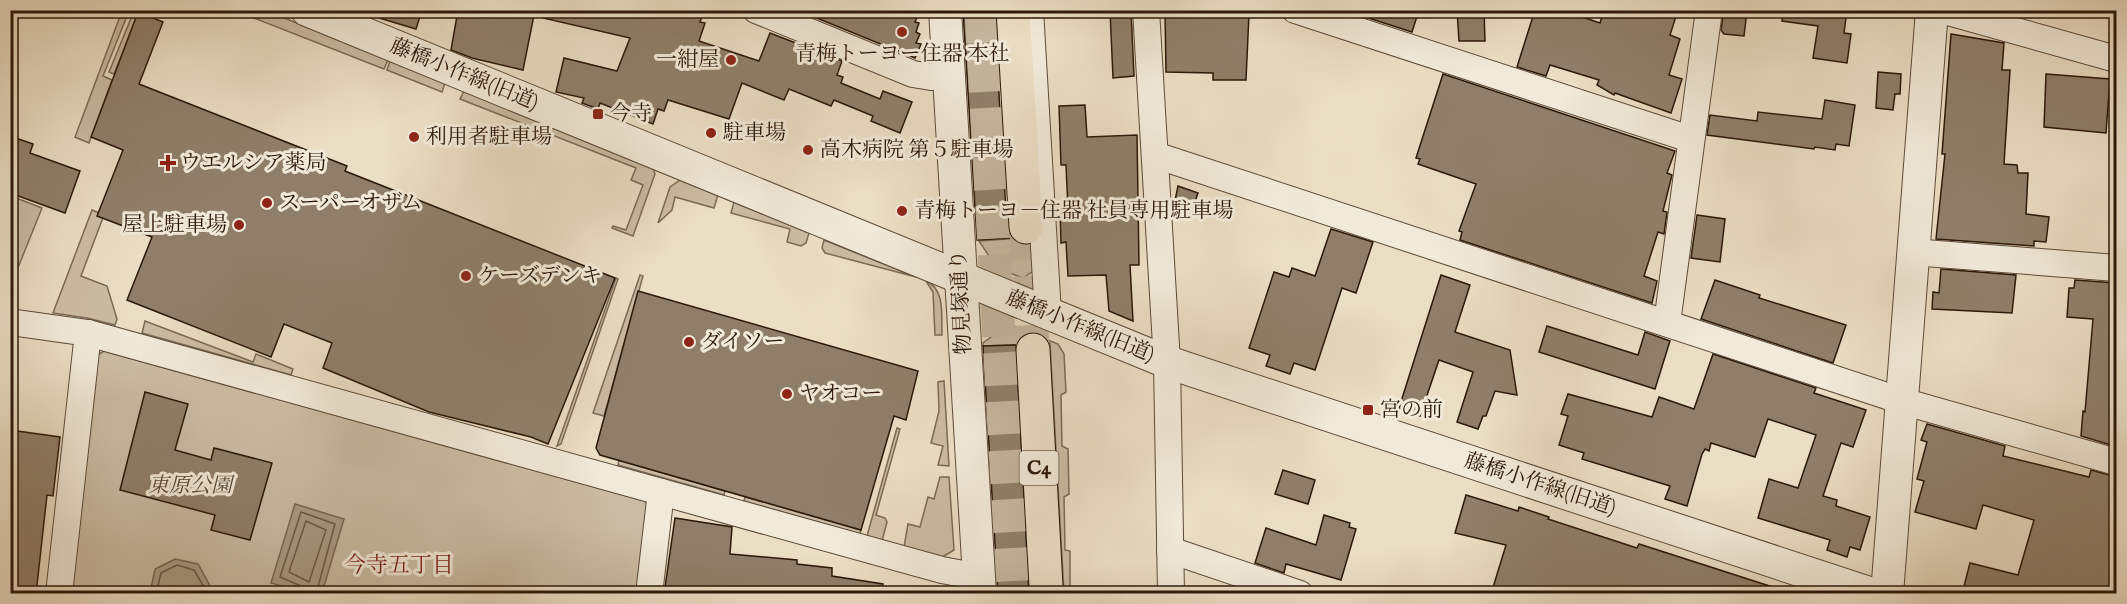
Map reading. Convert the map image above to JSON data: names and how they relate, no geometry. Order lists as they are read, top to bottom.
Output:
{
  "streets": {
    "highway": ["C4"],
    "street": ["藤橋小作線(旧道)", "物見塚通り"]
  },
  "crossings": [
    ["藤橋小作線(旧道)", "物見塚通り"]
  ],
  "districts": ["今寺五丁目"],
  "parks": ["東原公園"],
  "places": {
    "other": [
      "青梅トーヨー住器 本社",
      "一紺屋",
      "駐車場",
      "利用者駐車場",
      "高木病院 第５駐車場",
      "スーパーオザム",
      "青梅トーヨ－住器 社員専用駐車場",
      "屋上駐車場",
      "ケーズデンキ",
      "ダイソー",
      "ヤオコー"
    ],
    "transit": ["今寺", "宮の前"],
    "health": ["ウエルシア薬局"]
  }
}
